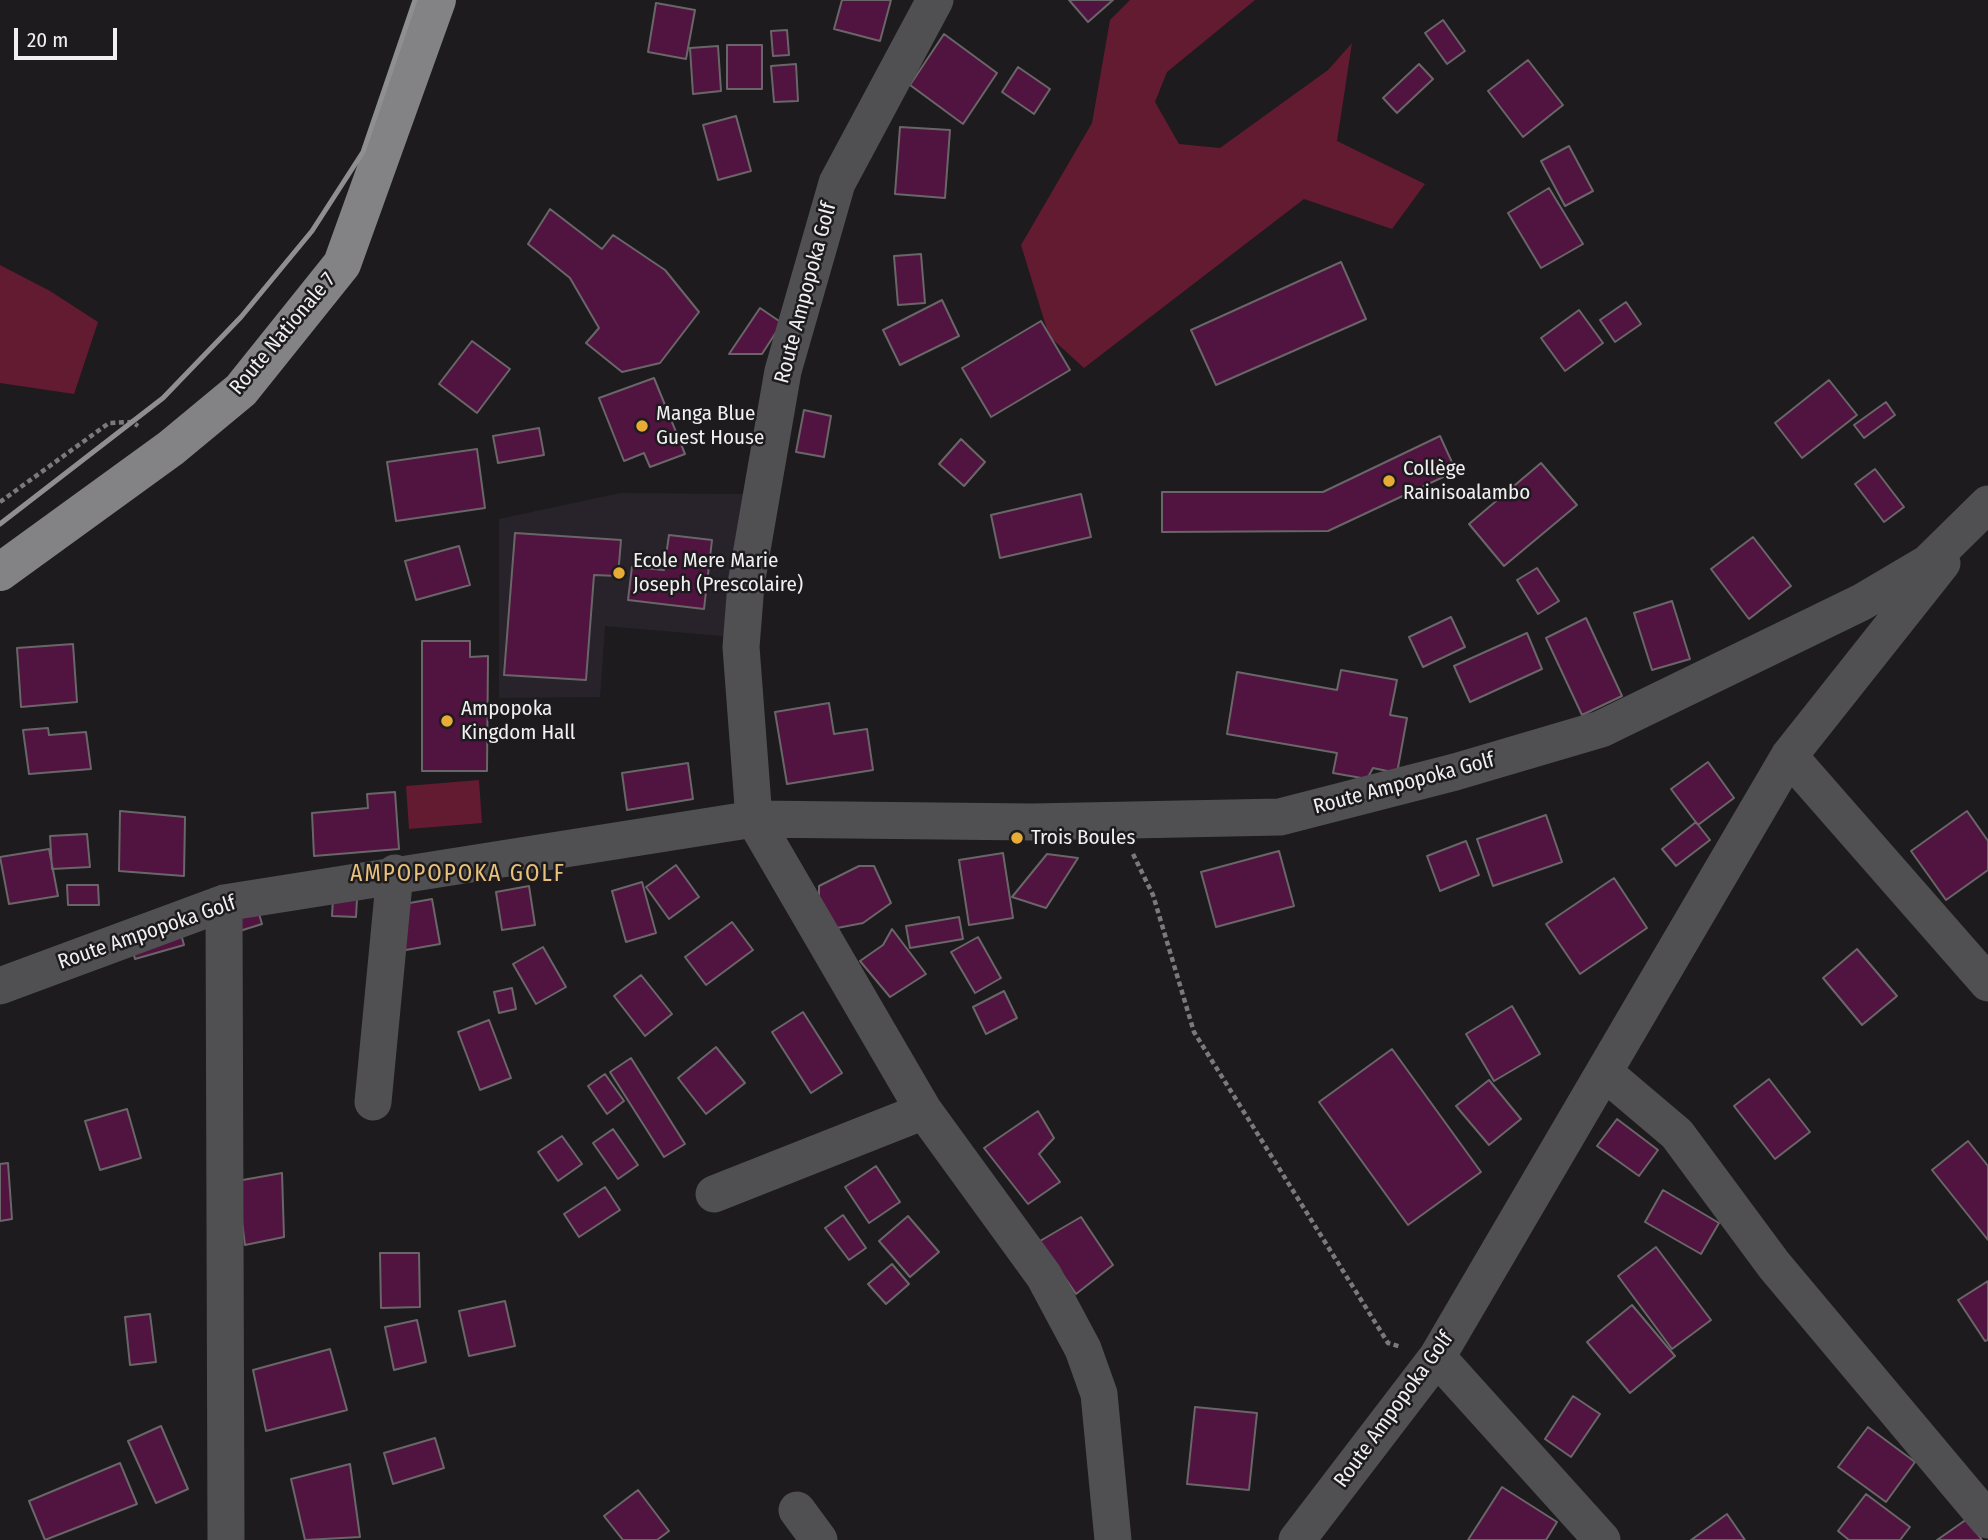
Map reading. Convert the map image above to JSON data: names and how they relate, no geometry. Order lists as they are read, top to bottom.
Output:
{
  "streets": {
    "main road": ["Route Nationale 7"],
    "street": ["Route Ampopoka Golf"]
  },
  "districts": ["AMPOPOPOKA GOLF"],
  "places": [
    "Manga Blue Guest House",
    "Collège Rainisoalambo",
    "Ecole Mere Marie Joseph (Prescolaire)",
    "Ampopoka Kingdom Hall",
    "Trois Boules"
  ],
  "scale_bar": "20 m"
}
